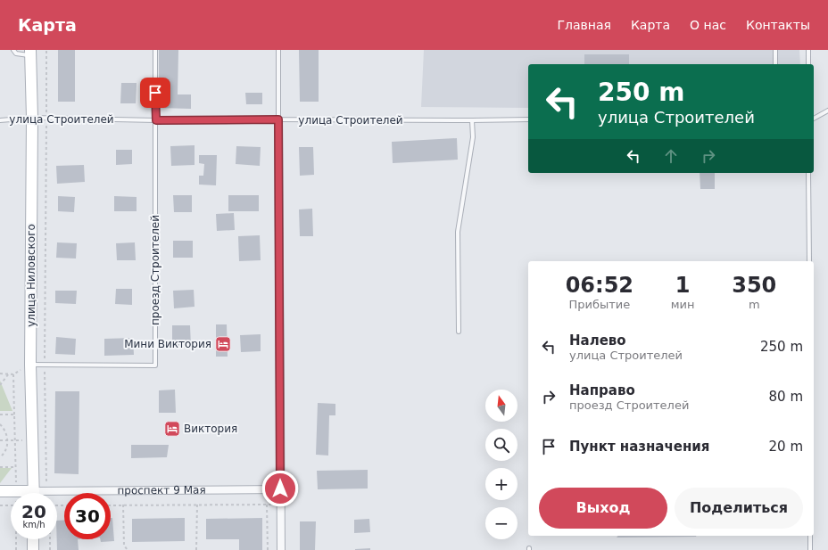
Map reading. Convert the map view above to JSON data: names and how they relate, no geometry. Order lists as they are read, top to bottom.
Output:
{
  "streets": {
    "street": ["улица Ниловского", "проспект 9 Мая"],
    "lane": ["улица Строителей", "проезд Строителей"]
  },
  "crossings": [
    ["улица Строителей", "проезд Строителей"],
    ["улица Строителей", "улица Ниловского"],
    ["проезд Строителей", "улица Ниловского"]
  ],
  "places": {
    "hotel": ["Мини Виктория", "Виктория"]
  },
  "north": "top",
  "page": {
    "header": "Карта",
    "nav": [
      "Главная",
      "Карта",
      "О нас",
      "Контакты"
    ],
    "turn": ["250 m", "улица Строителей"],
    "eta": [
      "06:52",
      "Прибытие",
      "1",
      "мин",
      "350",
      "m"
    ],
    "list": [
      {
        "name": "Налево",
        "note": "улица Строителей",
        "value": "250 m"
      },
      {
        "name": "Направо",
        "note": "проезд Строителей",
        "value": "80 m"
      },
      {
        "name": "Пункт назначения",
        "value": "20 m"
      }
    ],
    "map_buttons": ["+", "−"],
    "buttons": ["Выход", "Поделиться"],
    "speed": "20 km/h",
    "limit": "30"
  }
}
